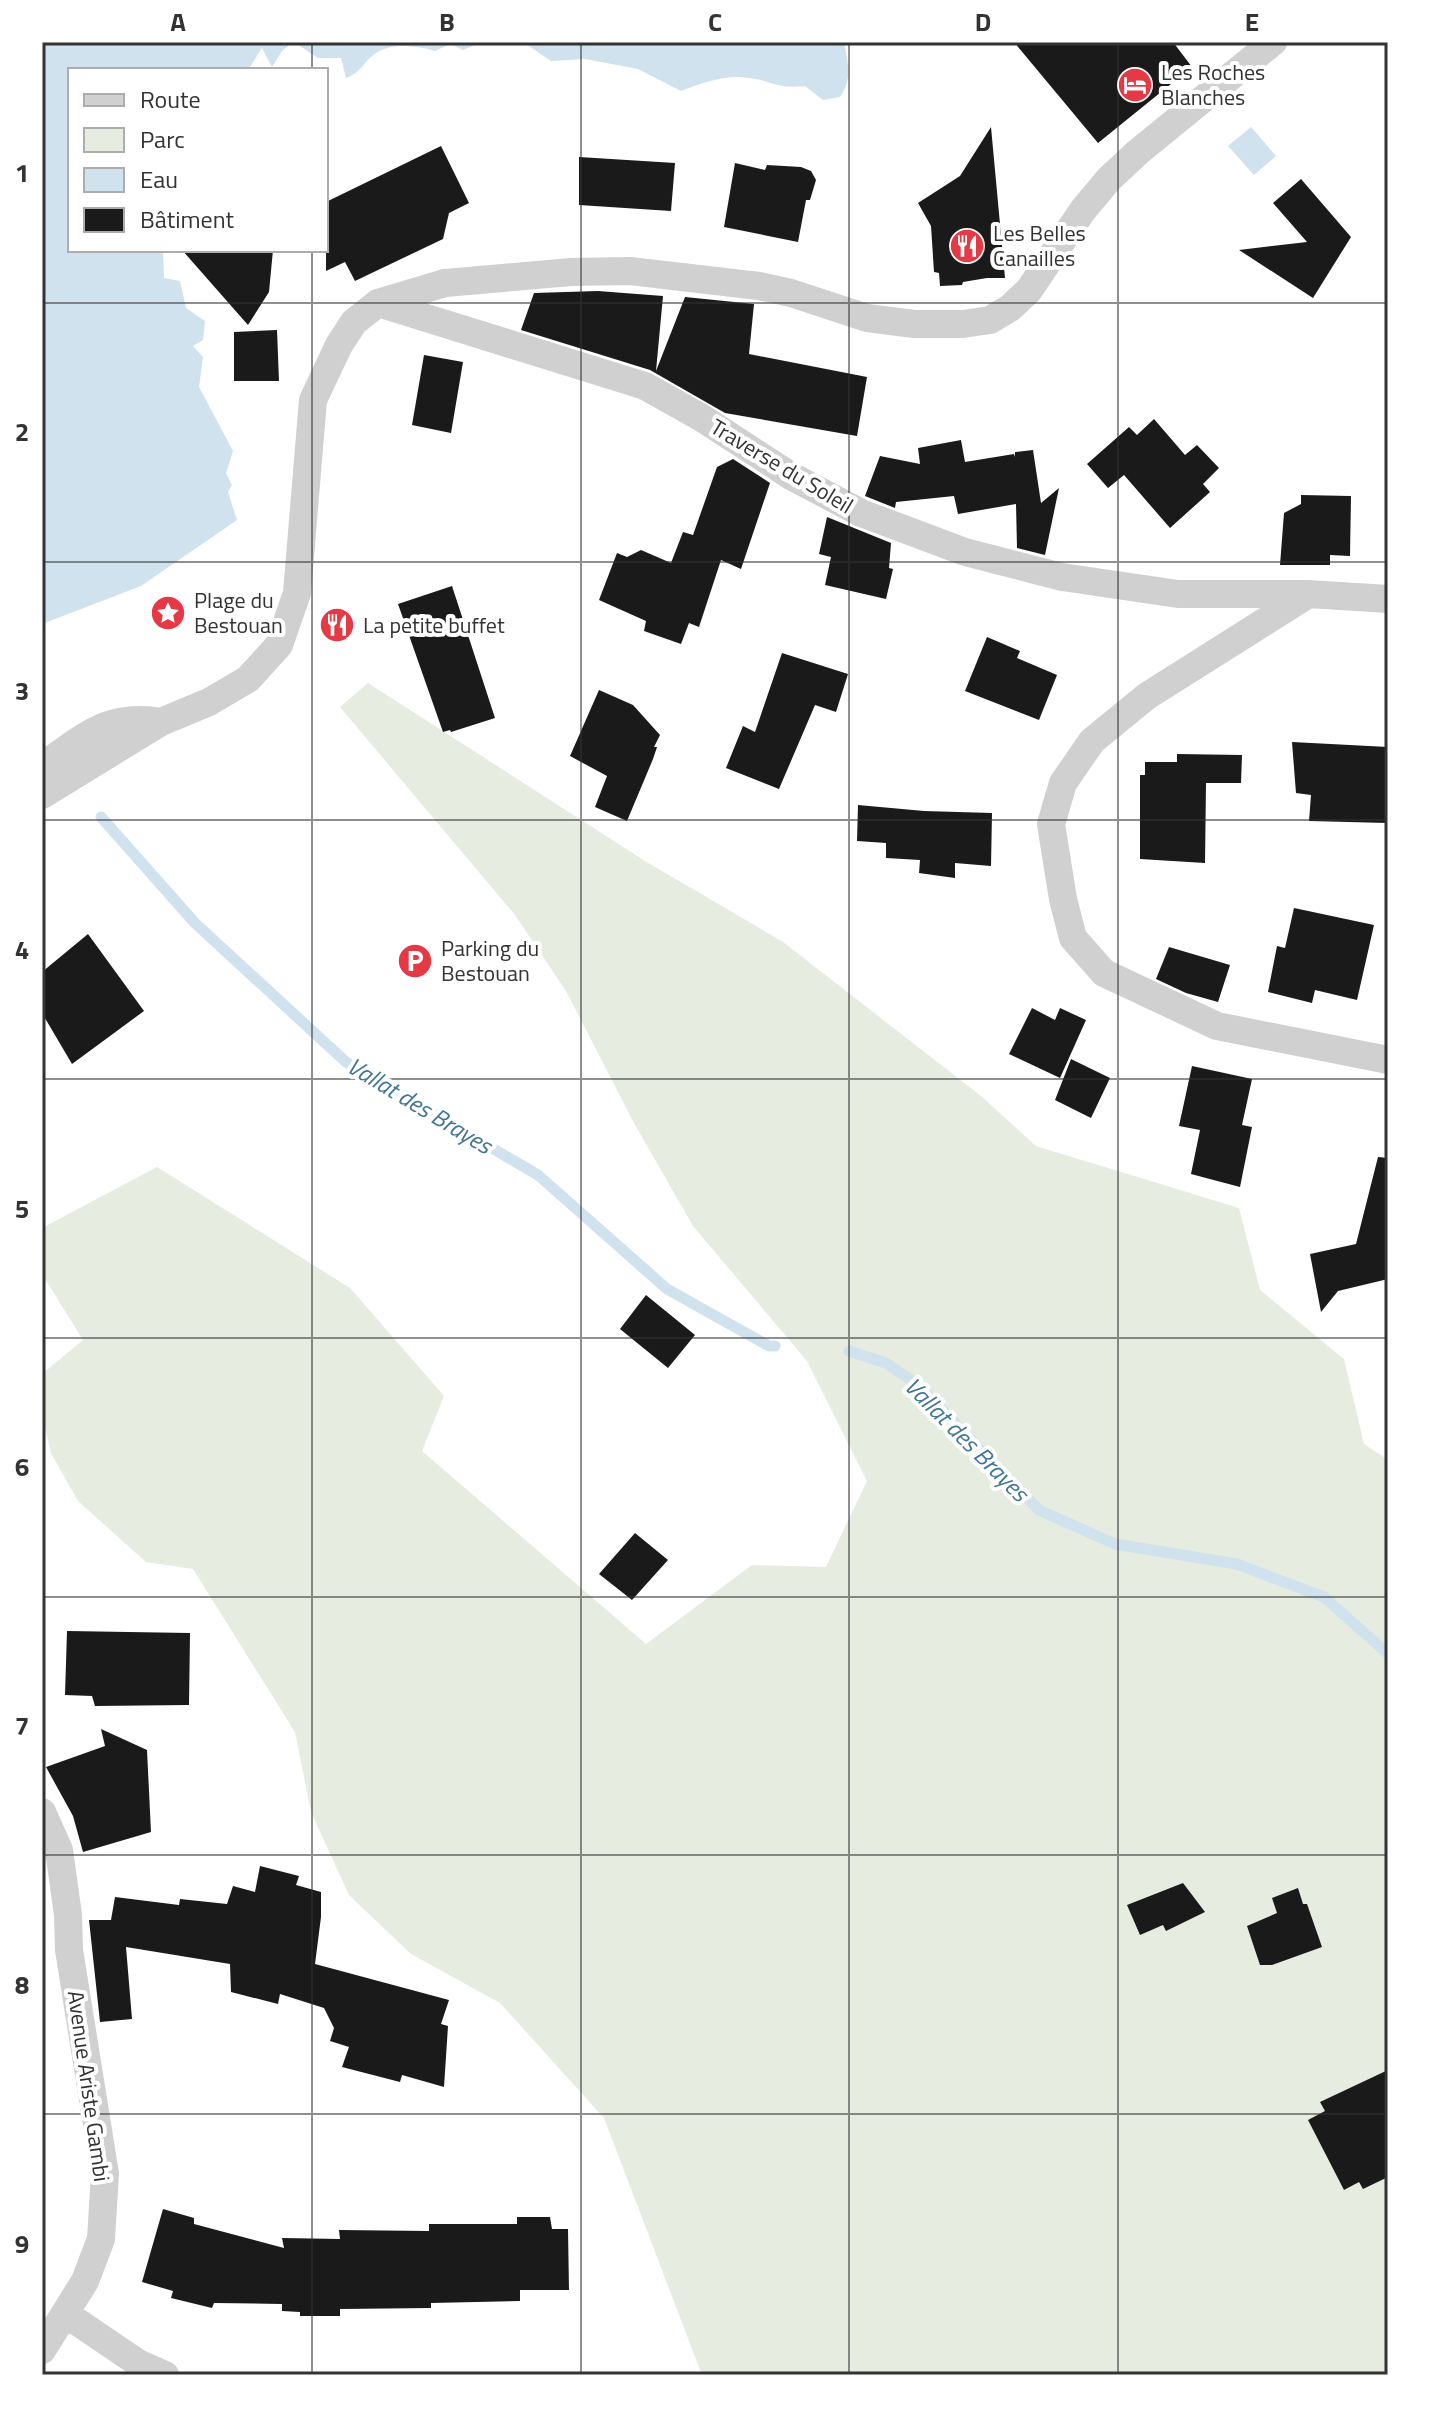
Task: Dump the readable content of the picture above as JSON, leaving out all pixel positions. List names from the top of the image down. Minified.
{"streets":{"street":["Traverse du Soleil","Avenue Ariste Gambi"]},"water":["Vallat des Brayes"],"places":{"hotel":["Les Roches Blanches"],"restaurant":["Les Belles Canailles","La petite buffet"],"place":["Plage du Bestouan"],"parking":["Parking du Bestouan"]},"legend":["Route","Parc","Eau","Bâtiment"],"grid":{"columns":["A","B","C","D","E"],"rows":["1","2","3","4","5","6","7","8","9"]}}
